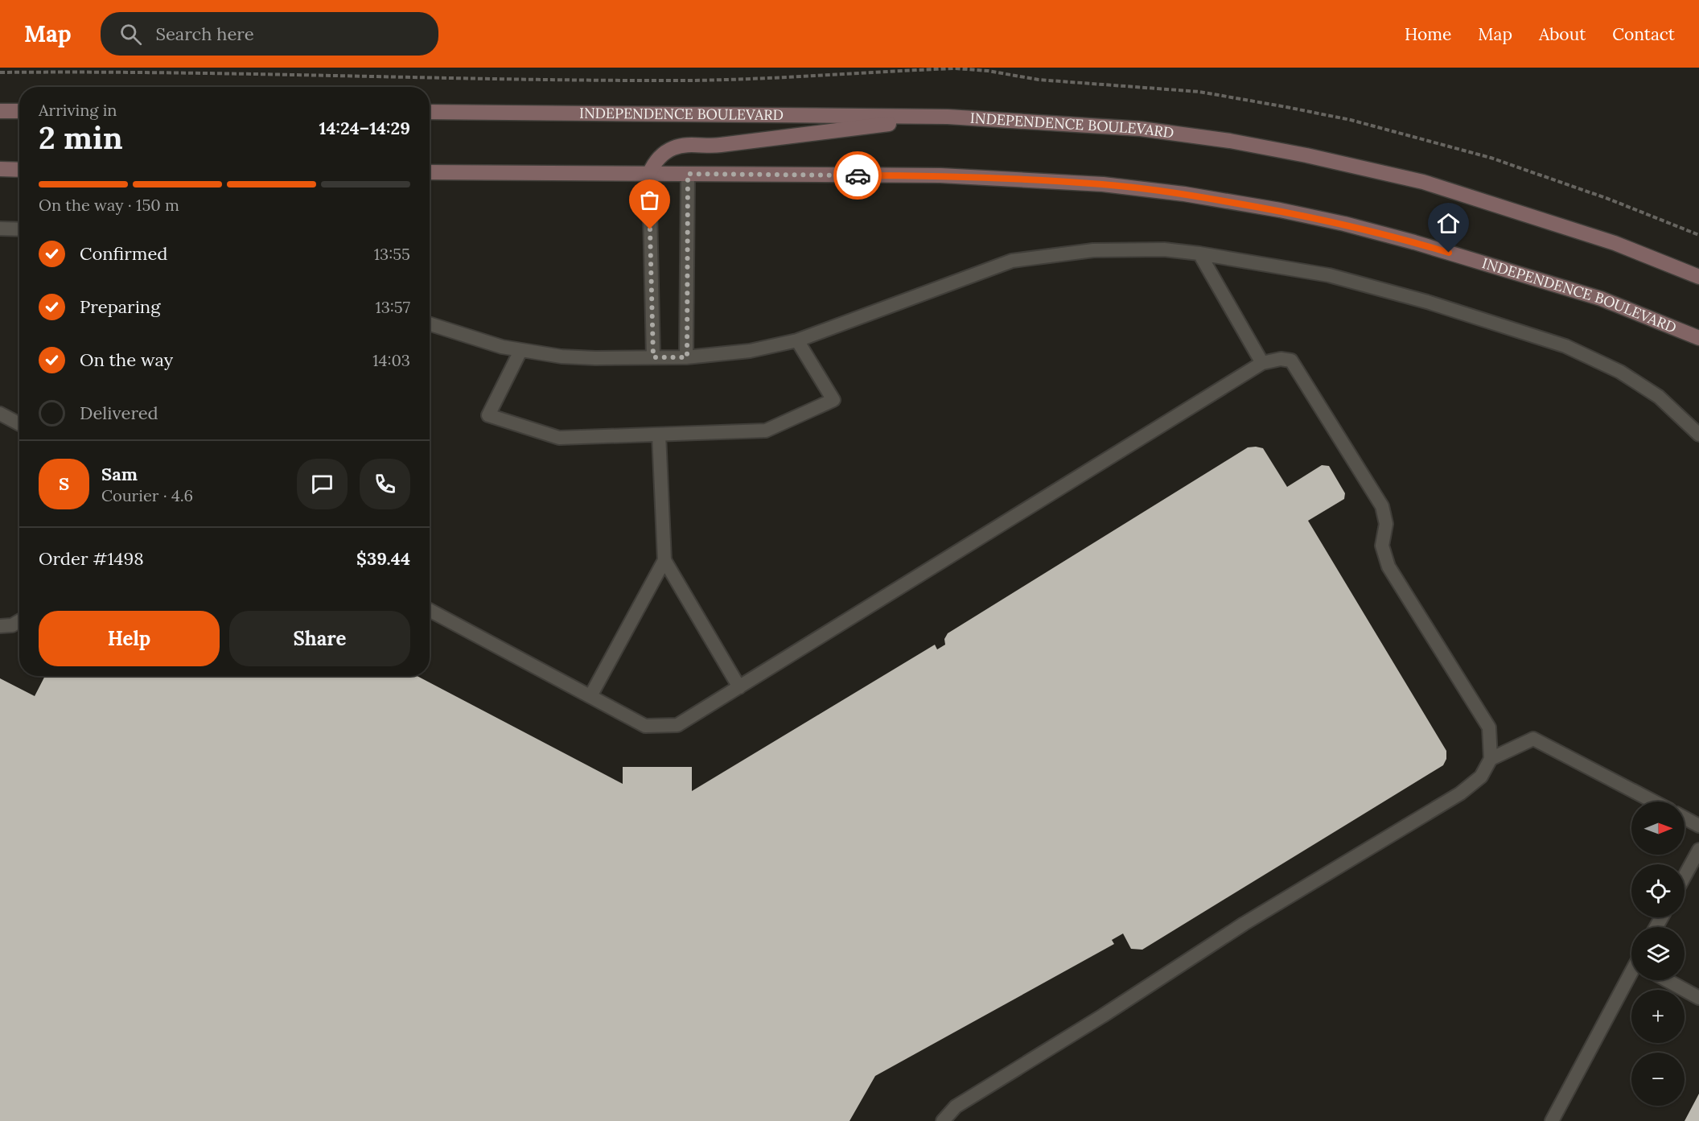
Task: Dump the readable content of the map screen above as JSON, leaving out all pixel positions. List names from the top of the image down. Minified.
{"streets":{"main road":["INDEPENDENCE BOULEVARD"]},"north":"right","page":{"header":"Map","search":"Search here","nav":["Home","Map","About","Contact"],"heading":["2 min","Arriving in","14:24–14:29"],"panel":["Sam","Courier · 4.6","Order #1498","$39.44"],"bar":"On the way · 150 m","list":[["Confirmed","13:55"],["Preparing","13:57"],["On the way","14:03"],"Delivered"],"round":"S","buttons":["Help","Share"],"map_buttons":["+","−"]}}
